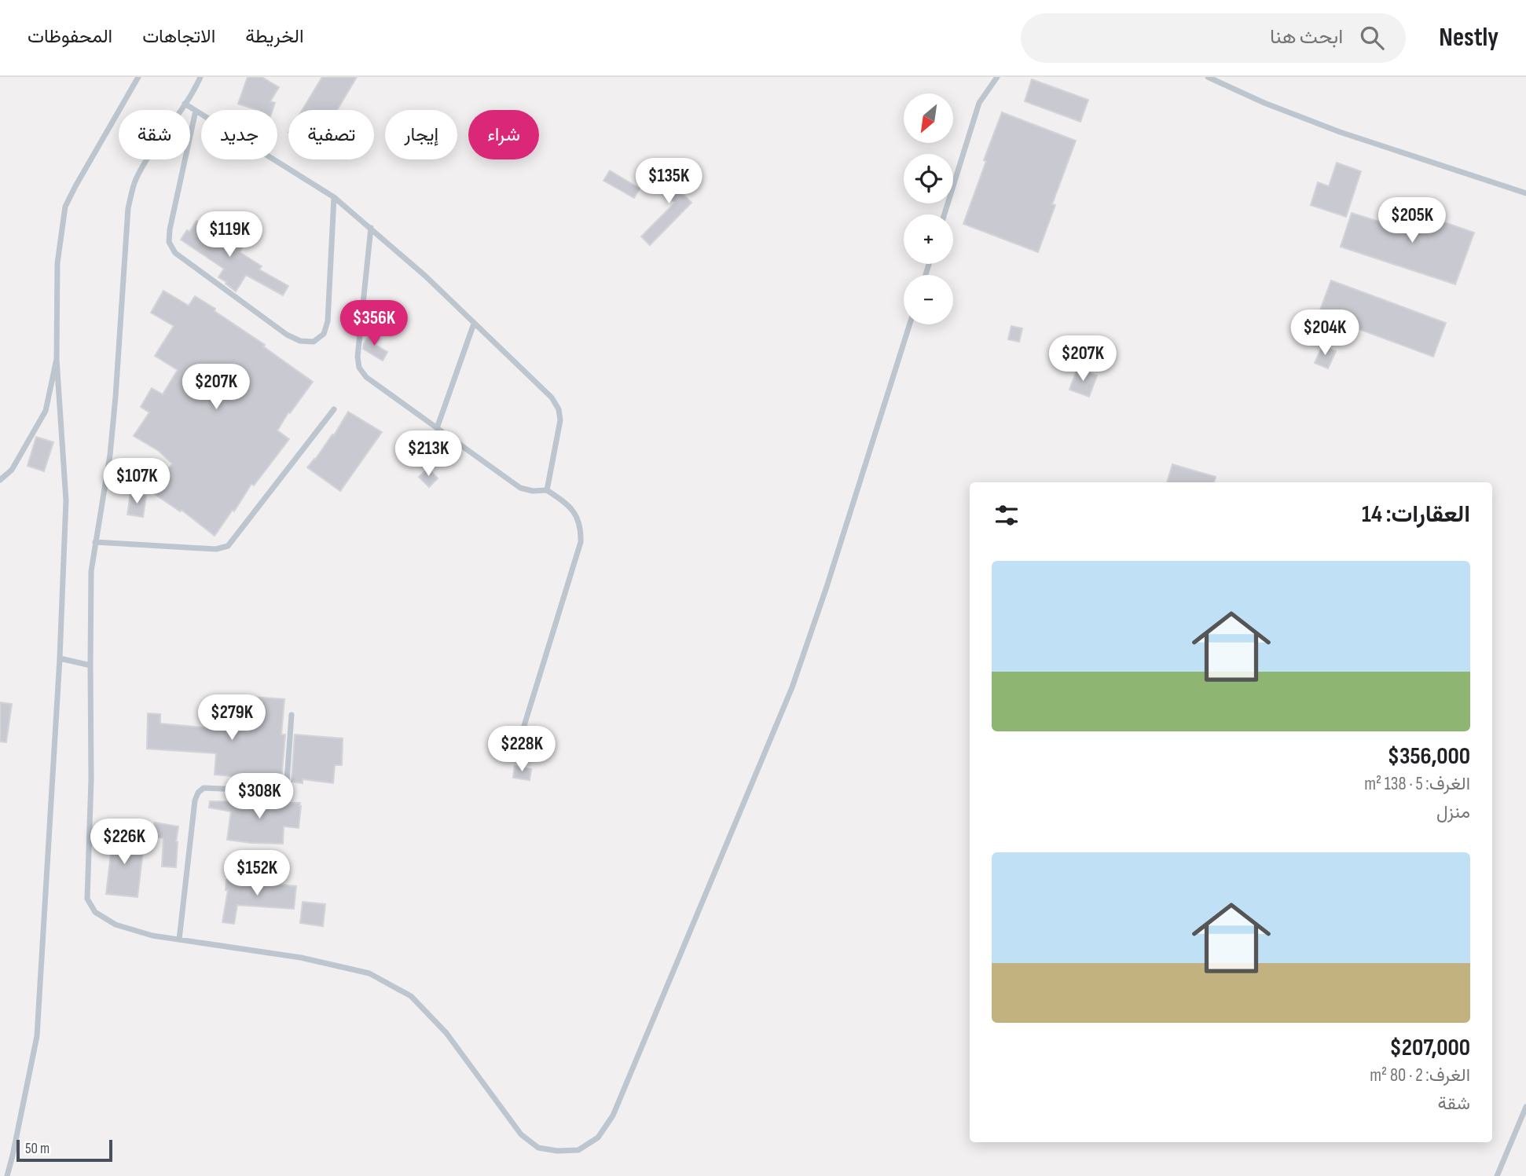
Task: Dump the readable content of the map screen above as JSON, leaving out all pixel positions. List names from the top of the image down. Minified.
{"scale_bar":"50 m","north":"bottom left","page":{"header":"Nestly","search":"ابحث هنا","nav":["الخريطة","الاتجاهات","المحفوظات"],"map_buttons":["+","−"],"chip":["شراء","إيجار","تصفية","جديد","شقة"],"price":["$135K","$205K","$119K","$356K","$204K","$207K","$207K","$213K","$107K","$279K","$228K","$308K","$226K","$152K"],"heading":"العقارات: 14","list":[{"name":"$356,000","note":"الغرف: 5 · 138 m² · منزل"},{"name":"$207,000","note":"الغرف: 2 · 80 m² · شقة"}],"scale":"50 m"}}
